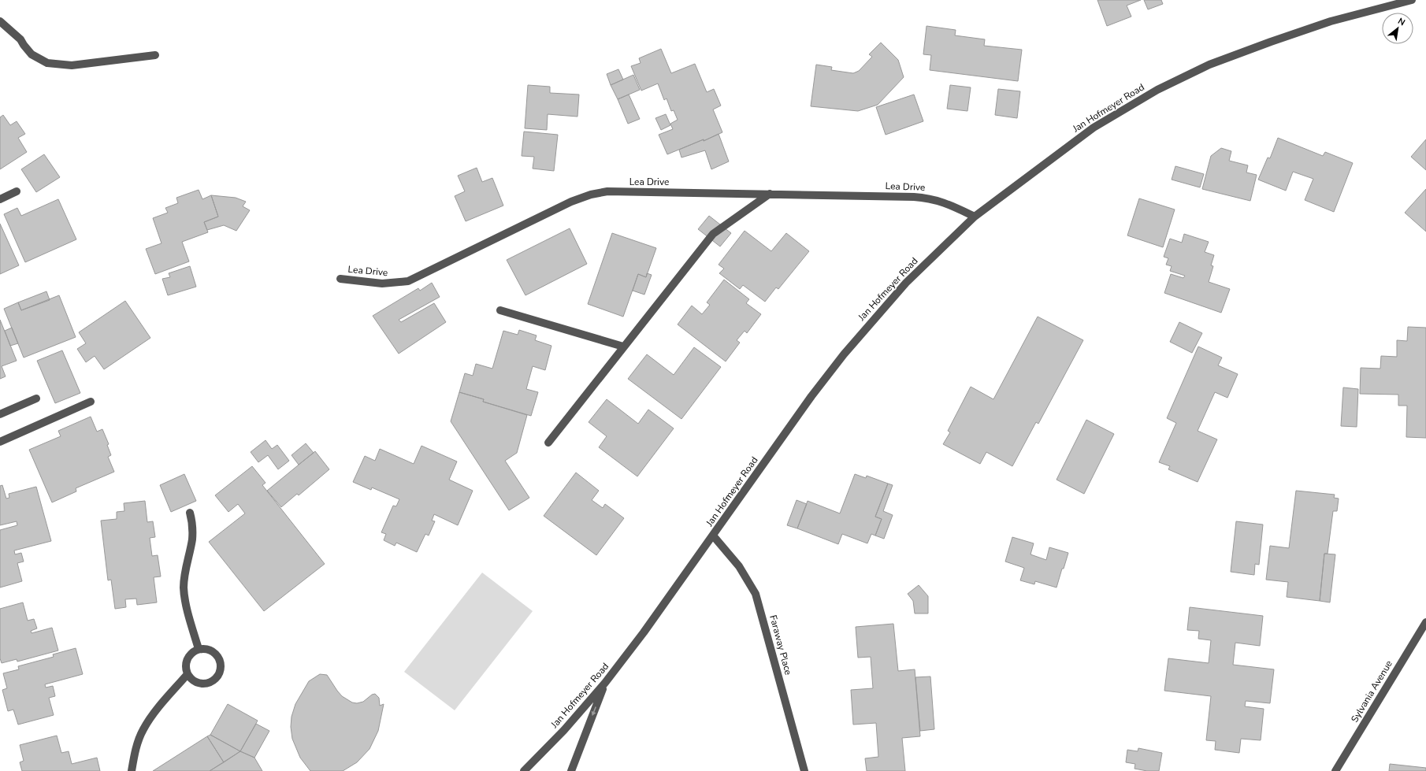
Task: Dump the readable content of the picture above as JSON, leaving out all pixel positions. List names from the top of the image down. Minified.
{"streets":{"street":["Jan Hofmeyer Road","Lea Drive","Faraway Place","Sylvania Avenue"]},"crossings":[["Jan Hofmeyer Road","Lea Drive"],["Jan Hofmeyer Road","Faraway Place"]],"north":"top right"}
